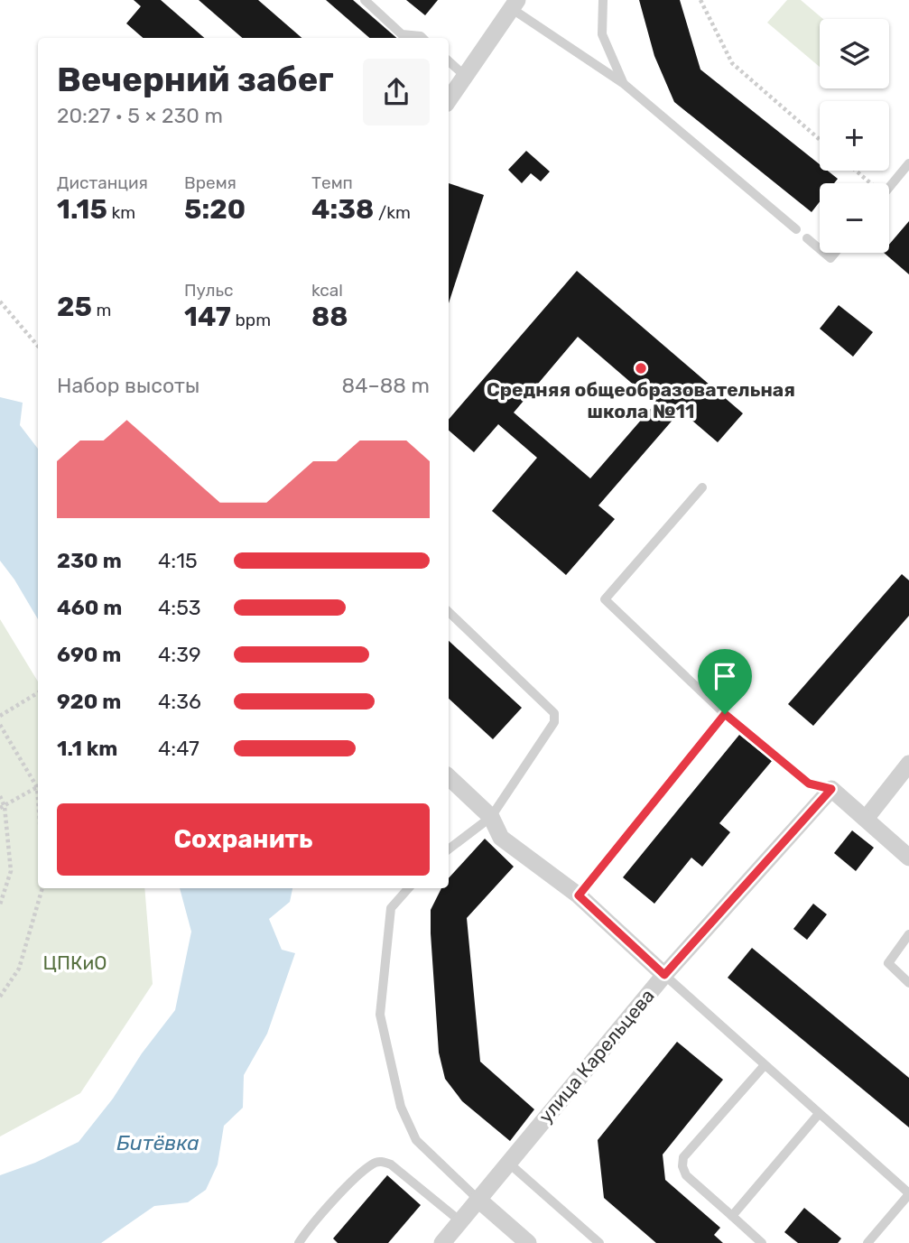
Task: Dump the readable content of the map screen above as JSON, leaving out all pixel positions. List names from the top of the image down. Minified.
{"streets":{"street":["улица Карельцева"]},"water":["Битёвка"],"parks":["ЦПКиО"],"places":["Средняя общеобразовательная школа №11"],"page":{"map_buttons":["+","−"],"heading":["Вечерний забег","20:27 · 5 × 230 m"],"stats":[["Дистанция","1.15 km"],["Время","5:20"],["Темп","4:38 /km"],["25 m"],["Пульс","147 bpm"],["kcal","88"]],"chart":["Набор высоты","84–88 m"],"list":[{"name":"230 m","note":"4:15"},{"name":"460 m","note":"4:53"},{"name":"690 m","note":"4:39"},{"name":"920 m","note":"4:36"},{"name":"1.1 km","note":"4:47"}],"buttons":"Сохранить"}}
